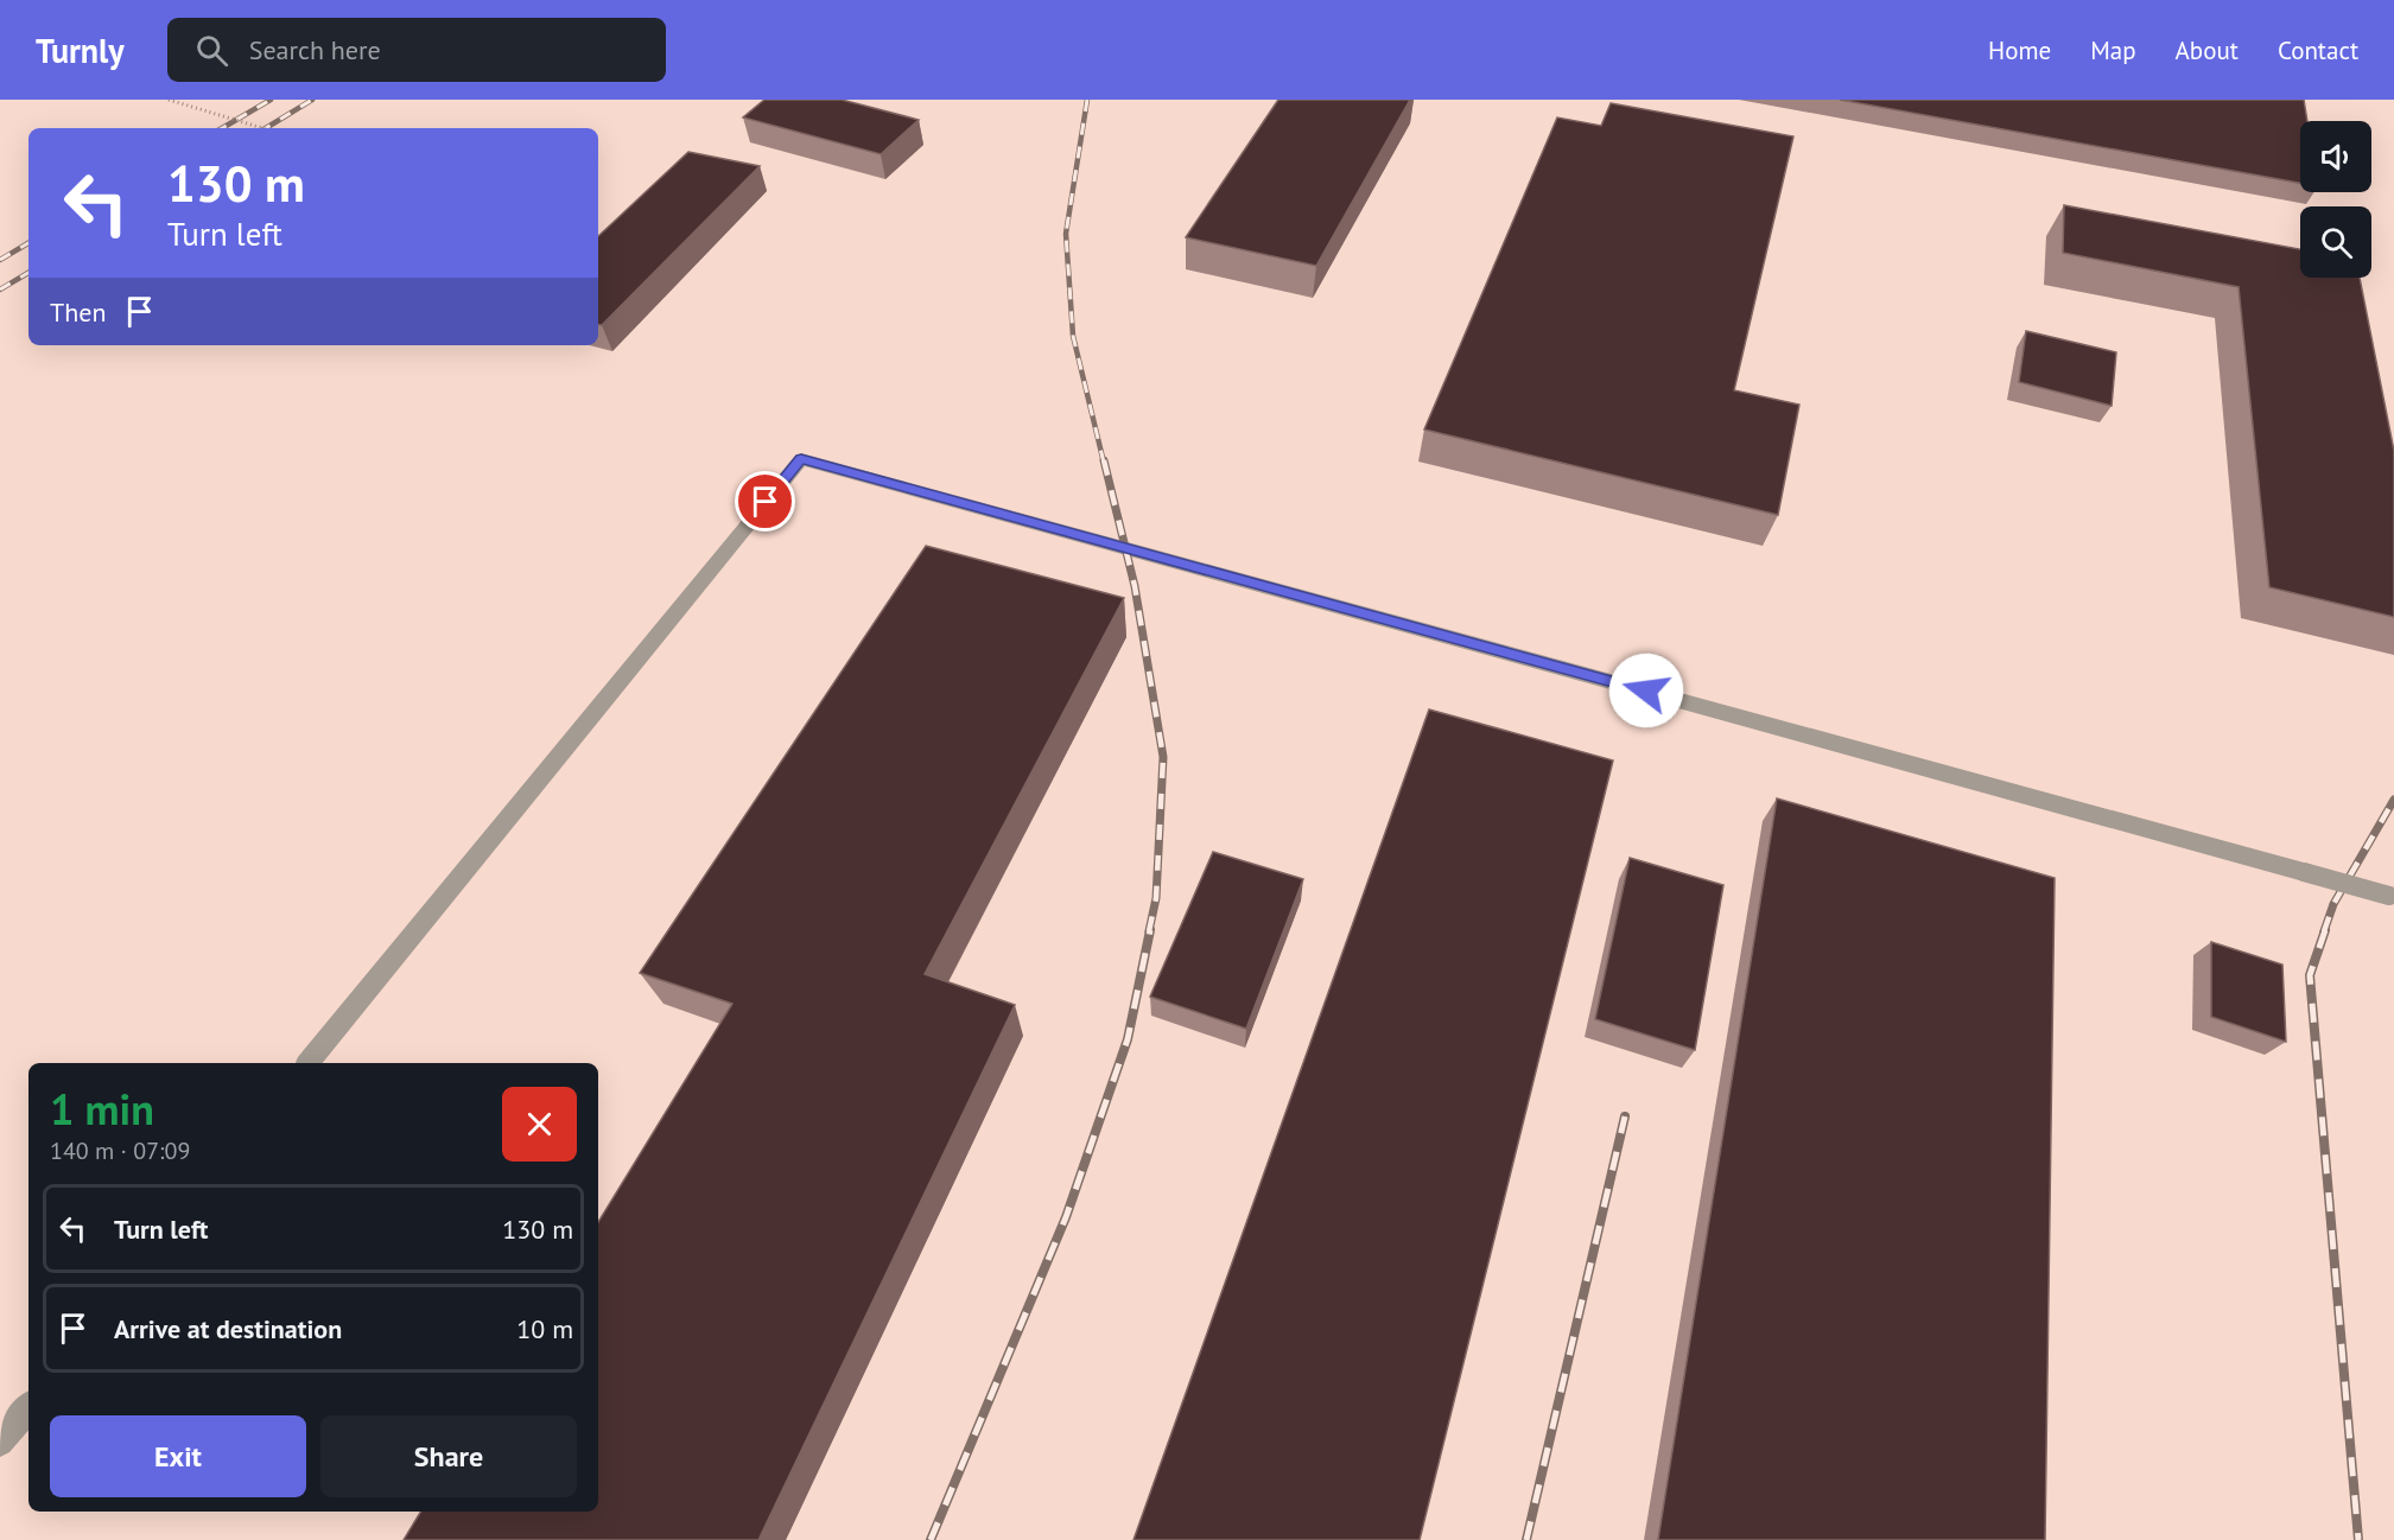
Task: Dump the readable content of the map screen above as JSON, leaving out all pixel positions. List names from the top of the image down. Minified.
{"page":{"header":"Turnly","search":"Search here","nav":["Home","Map","About","Contact"],"turn":["130 m","Turn left"],"then":"Then","heading":["1 min","140 m · 07:09"],"list":[{"name":"Turn left","value":"130 m"},{"name":"Arrive at destination","value":"10 m"}],"buttons":["Exit","Share"]}}
